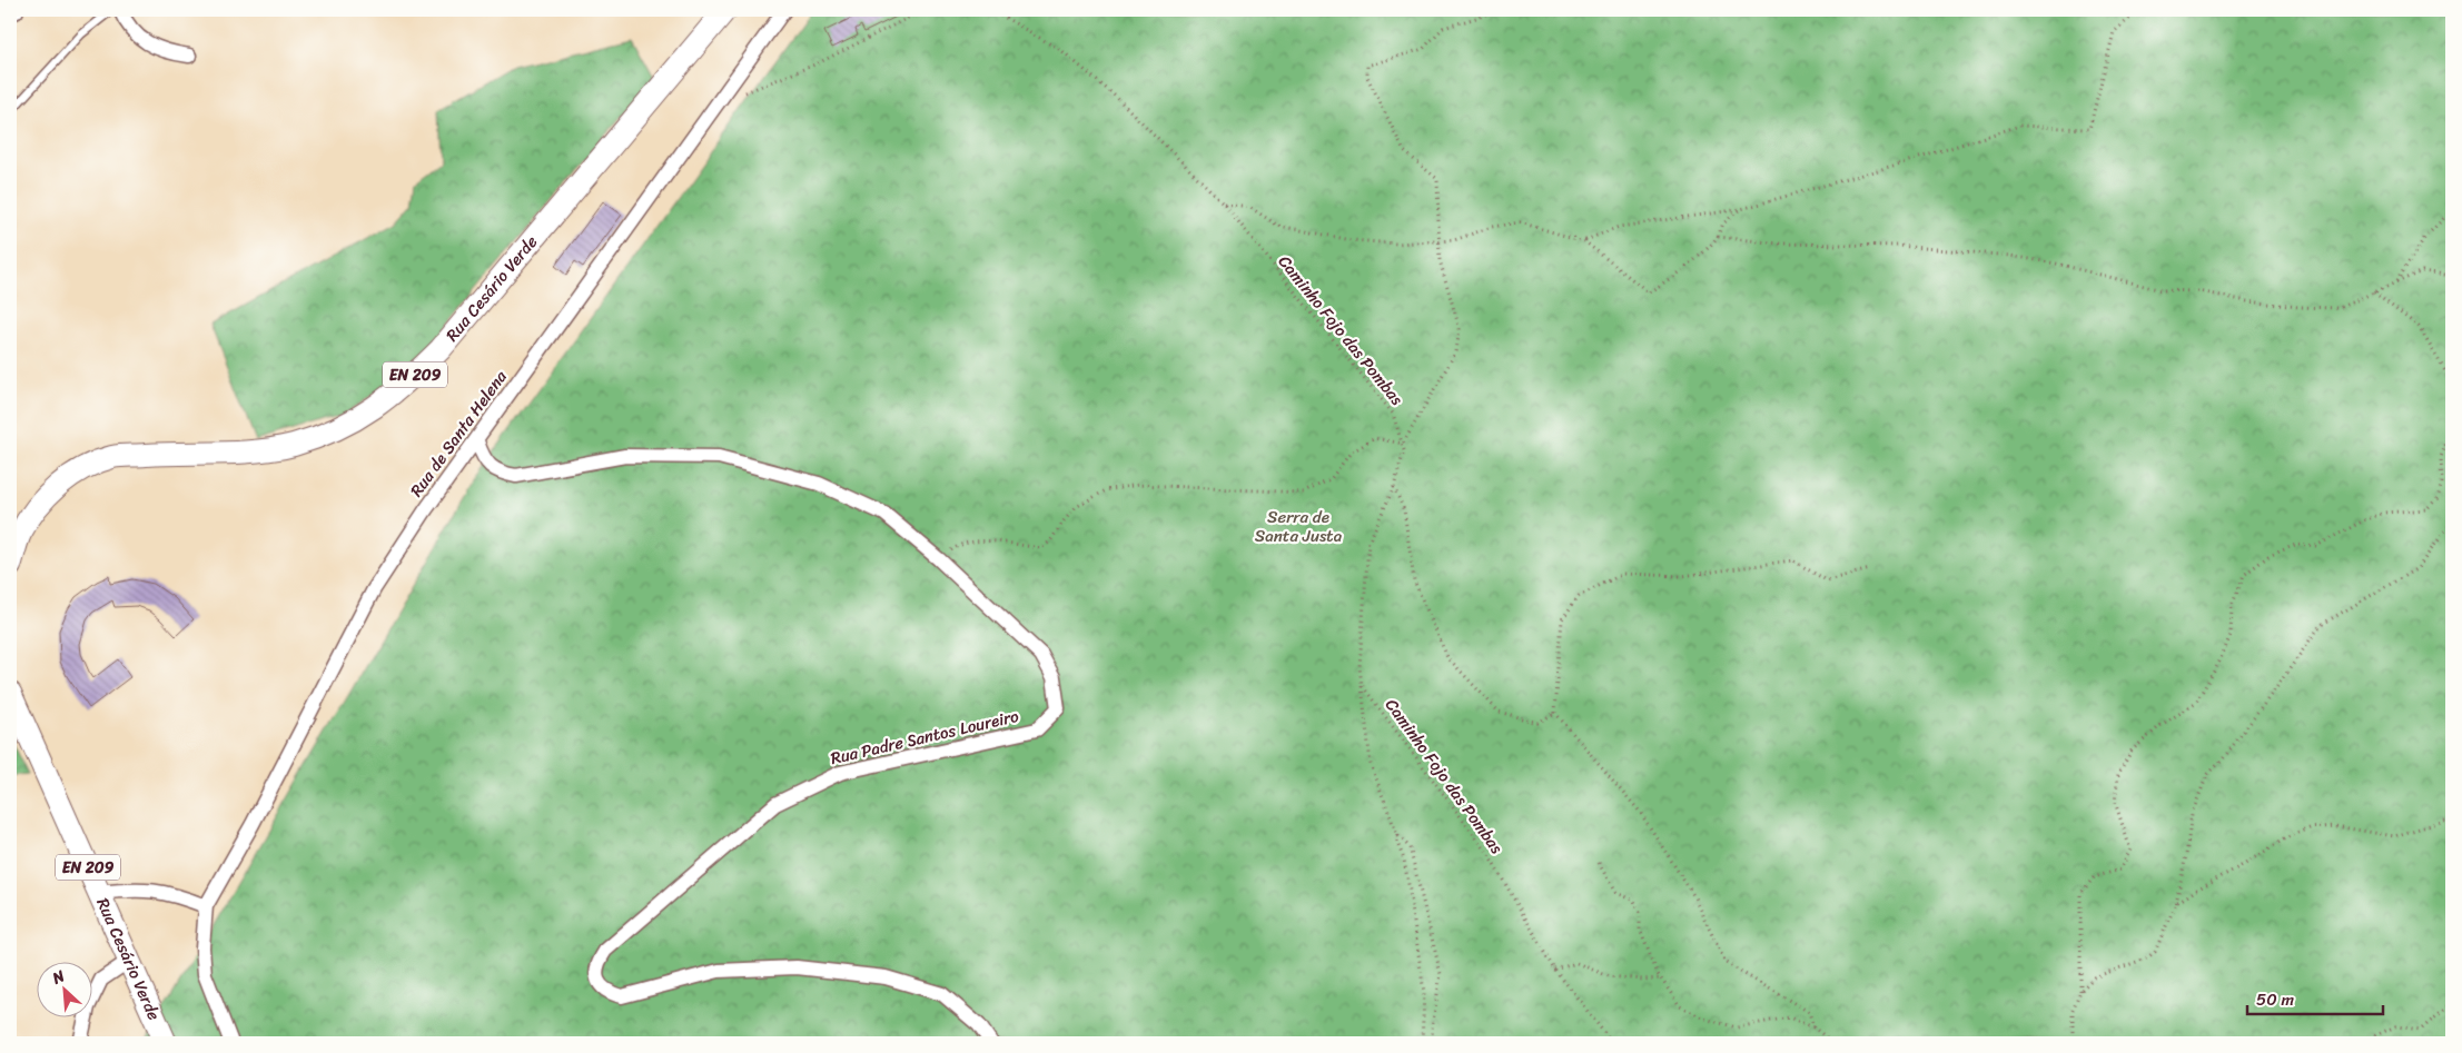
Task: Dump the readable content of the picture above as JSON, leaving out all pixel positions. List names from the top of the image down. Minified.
{"streets":{"main road":["Rua Cesário Verde","EN 209"],"street":["Rua de Santa Helena","Rua Padre Santos Loureiro"],"path":["Caminho Fojo das Pombas"]},"crossings":[["Rua de Santa Helena","Rua Padre Santos Loureiro"]],"parks":["Serra de Santa Justa"],"scale_bar":"50 m","north":"top left"}
